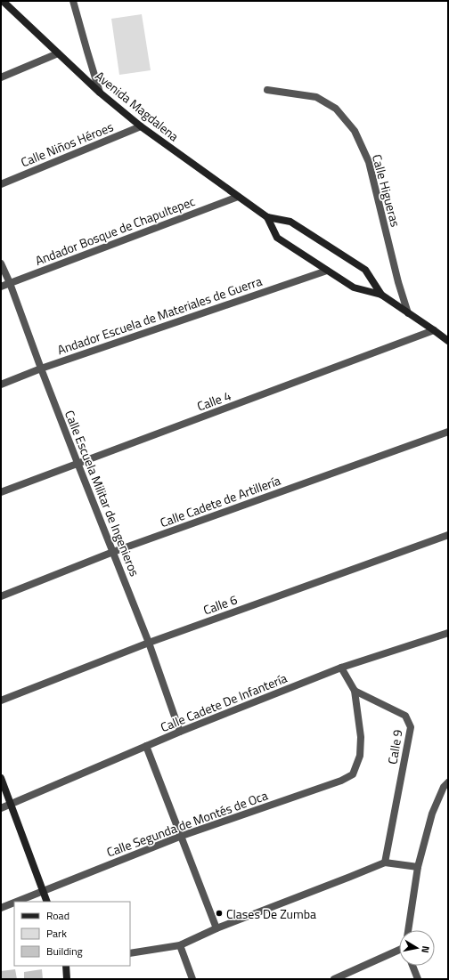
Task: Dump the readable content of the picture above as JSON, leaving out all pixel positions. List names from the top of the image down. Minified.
{"streets":{"main road":["Avenida Magdalena"],"street":["Calle Niños Héroes","Calle Higueras","Andador Bosque de Chapultepec","Andador Escuela de Materiales de Guerra","Calle 4","Calle Escuela Militar de Ingenieros","Calle Cadete de Artillería","Calle 6","Calle Cadete De Infantería","Calle 9","Calle Segunda de Montés de Oca"]},"crossings":[["Avenida Magdalena","Calle Niños Héroes"],["Avenida Magdalena","Calle Higueras"],["Avenida Magdalena","Andador Bosque de Chapultepec"],["Avenida Magdalena","Andador Escuela de Materiales de Guerra"],["Avenida Magdalena","Calle 4"],["Andador Bosque de Chapultepec","Calle Escuela Militar de Ingenieros"],["Andador Escuela de Materiales de Guerra","Calle Escuela Militar de Ingenieros"],["Calle 4","Calle Escuela Militar de Ingenieros"],["Calle Escuela Militar de Ingenieros","Calle Cadete de Artillería"],["Calle Escuela Militar de Ingenieros","Calle 6"],["Calle Escuela Militar de Ingenieros","Calle Cadete De Infantería"],["Calle 9","Calle Segunda de Montés de Oca"]],"places":["Clases De Zumba"],"legend":["Road","Park","Building"],"north":"right"}
